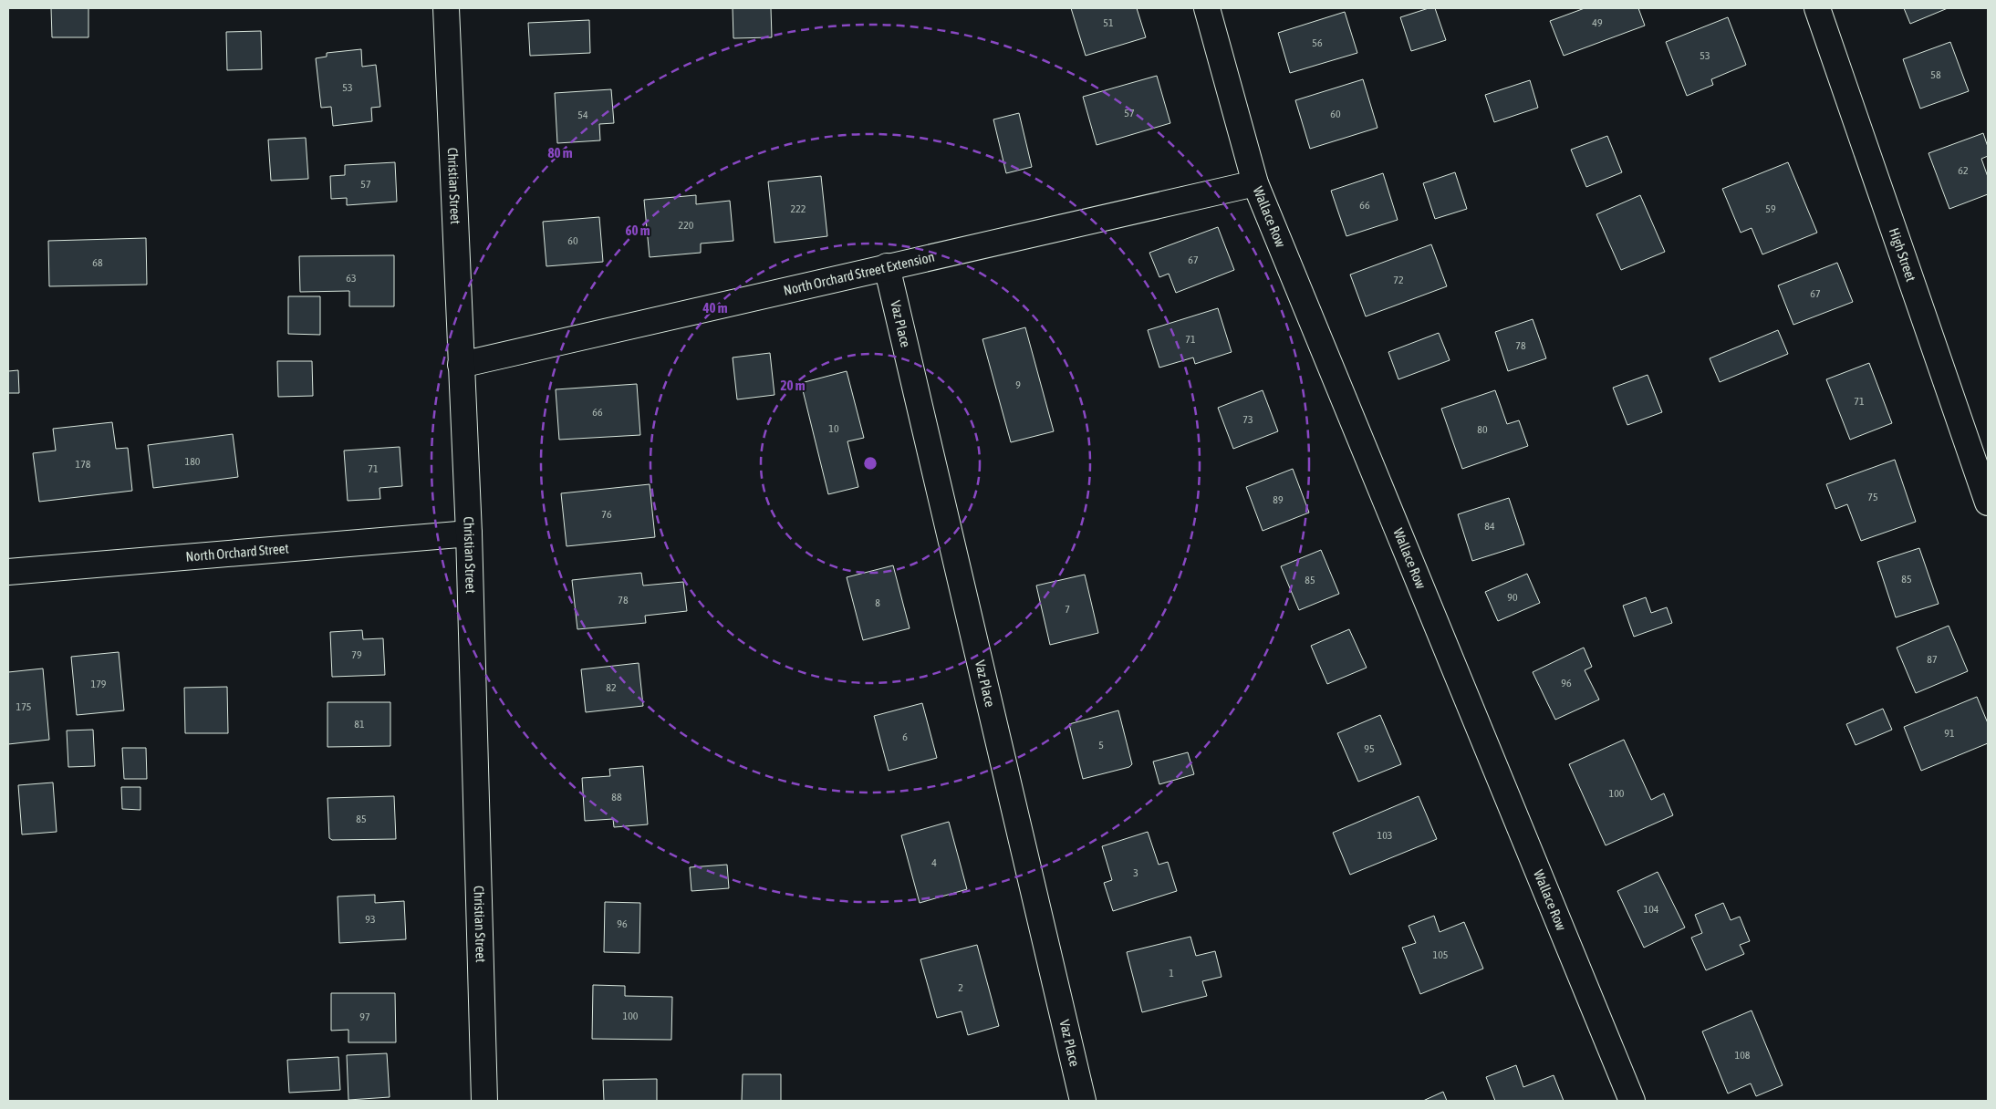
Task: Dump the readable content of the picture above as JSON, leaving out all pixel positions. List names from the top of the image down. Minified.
{"streets":{"street":["Christian Street","Wallace Row","High Street","North Orchard Street Extension","Vaz Place","North Orchard Street"]},"crossings":[["Christian Street","North Orchard Street Extension"],["Christian Street","North Orchard Street"],["Wallace Row","North Orchard Street Extension"],["North Orchard Street Extension","Vaz Place"]],"house_numbers":["51","49","56","53","58","53","57","60","54","62","57","66","222","59","220","60","67","68","63","72","67","71","78","9","71","66","73","10","80","180","178","71","75","89","76","84","85","85","90","78","8","7","79","87","96","179","82","175","81","91","6","5","95","100","88","85","103","4","3","104","93","96","105","1","2","100","97","108"],"rings":["80 m","60 m","40 m","20 m"]}
